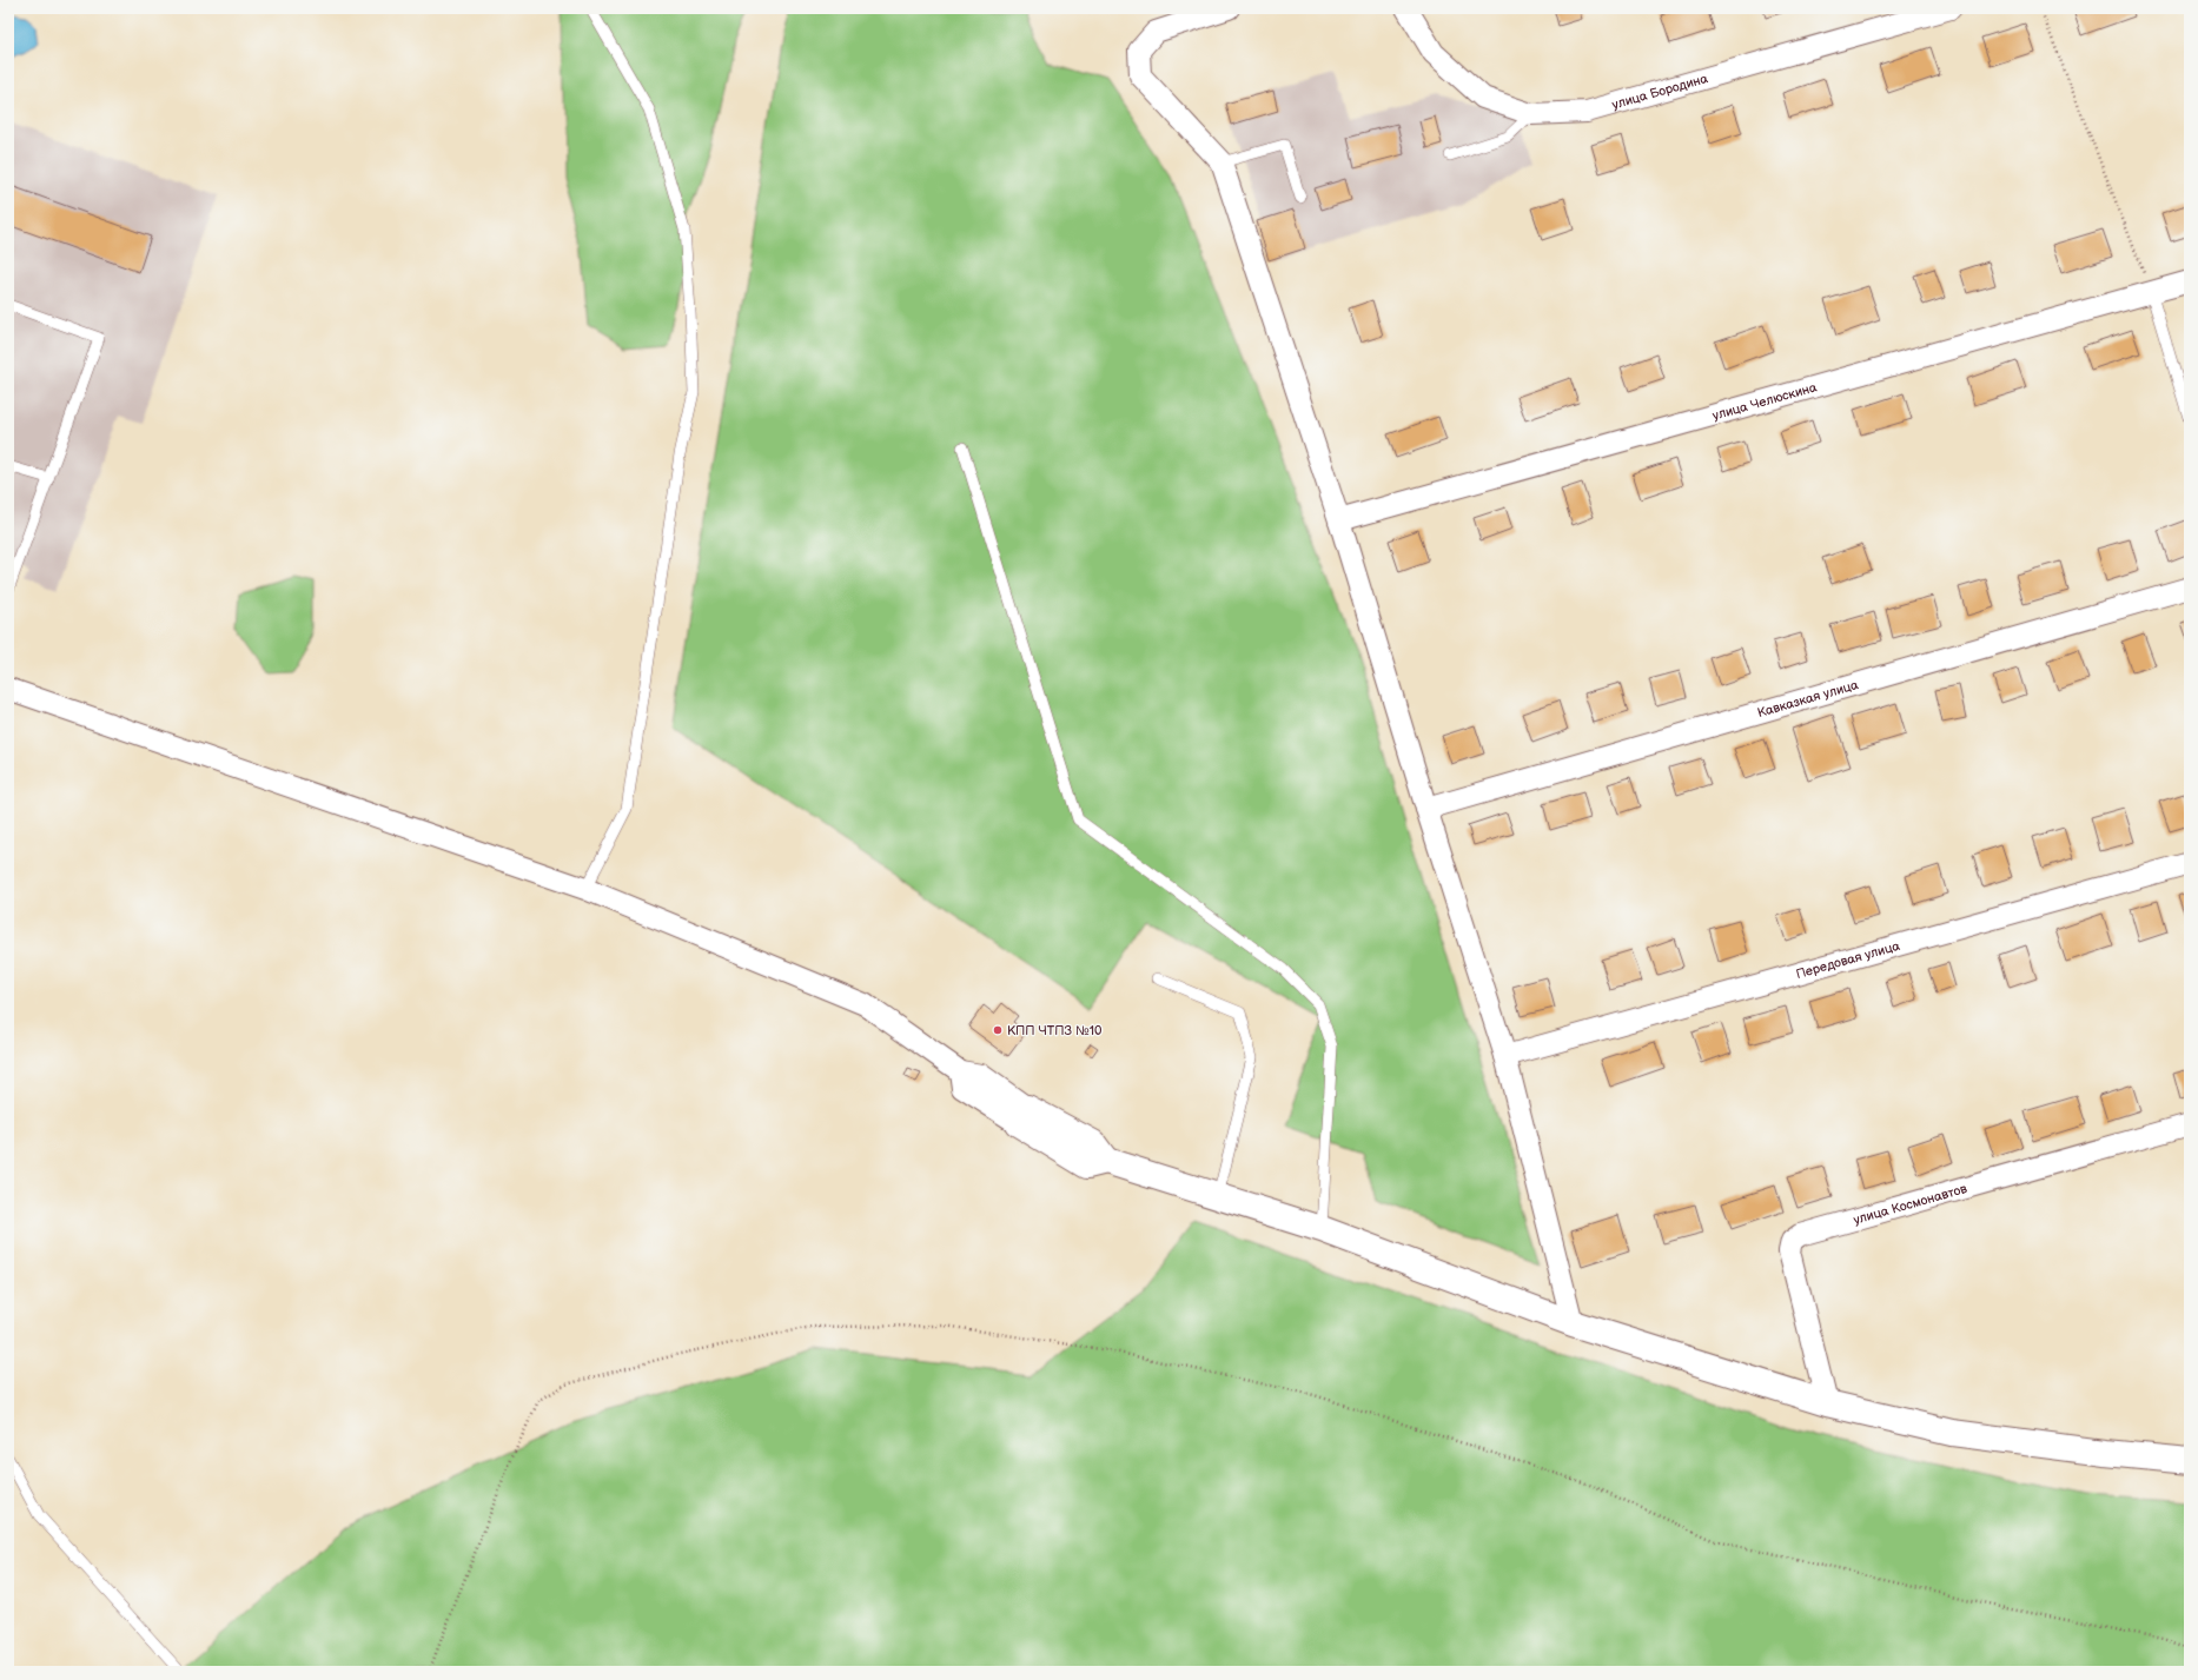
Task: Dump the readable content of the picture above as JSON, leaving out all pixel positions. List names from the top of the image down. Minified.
{"streets":{"street":["улица Бородина","улица Челюскина","Кавказкая улица","Передовая улица","улица Космонавтов"]},"places":["КПП ЧТПЗ №10"]}
